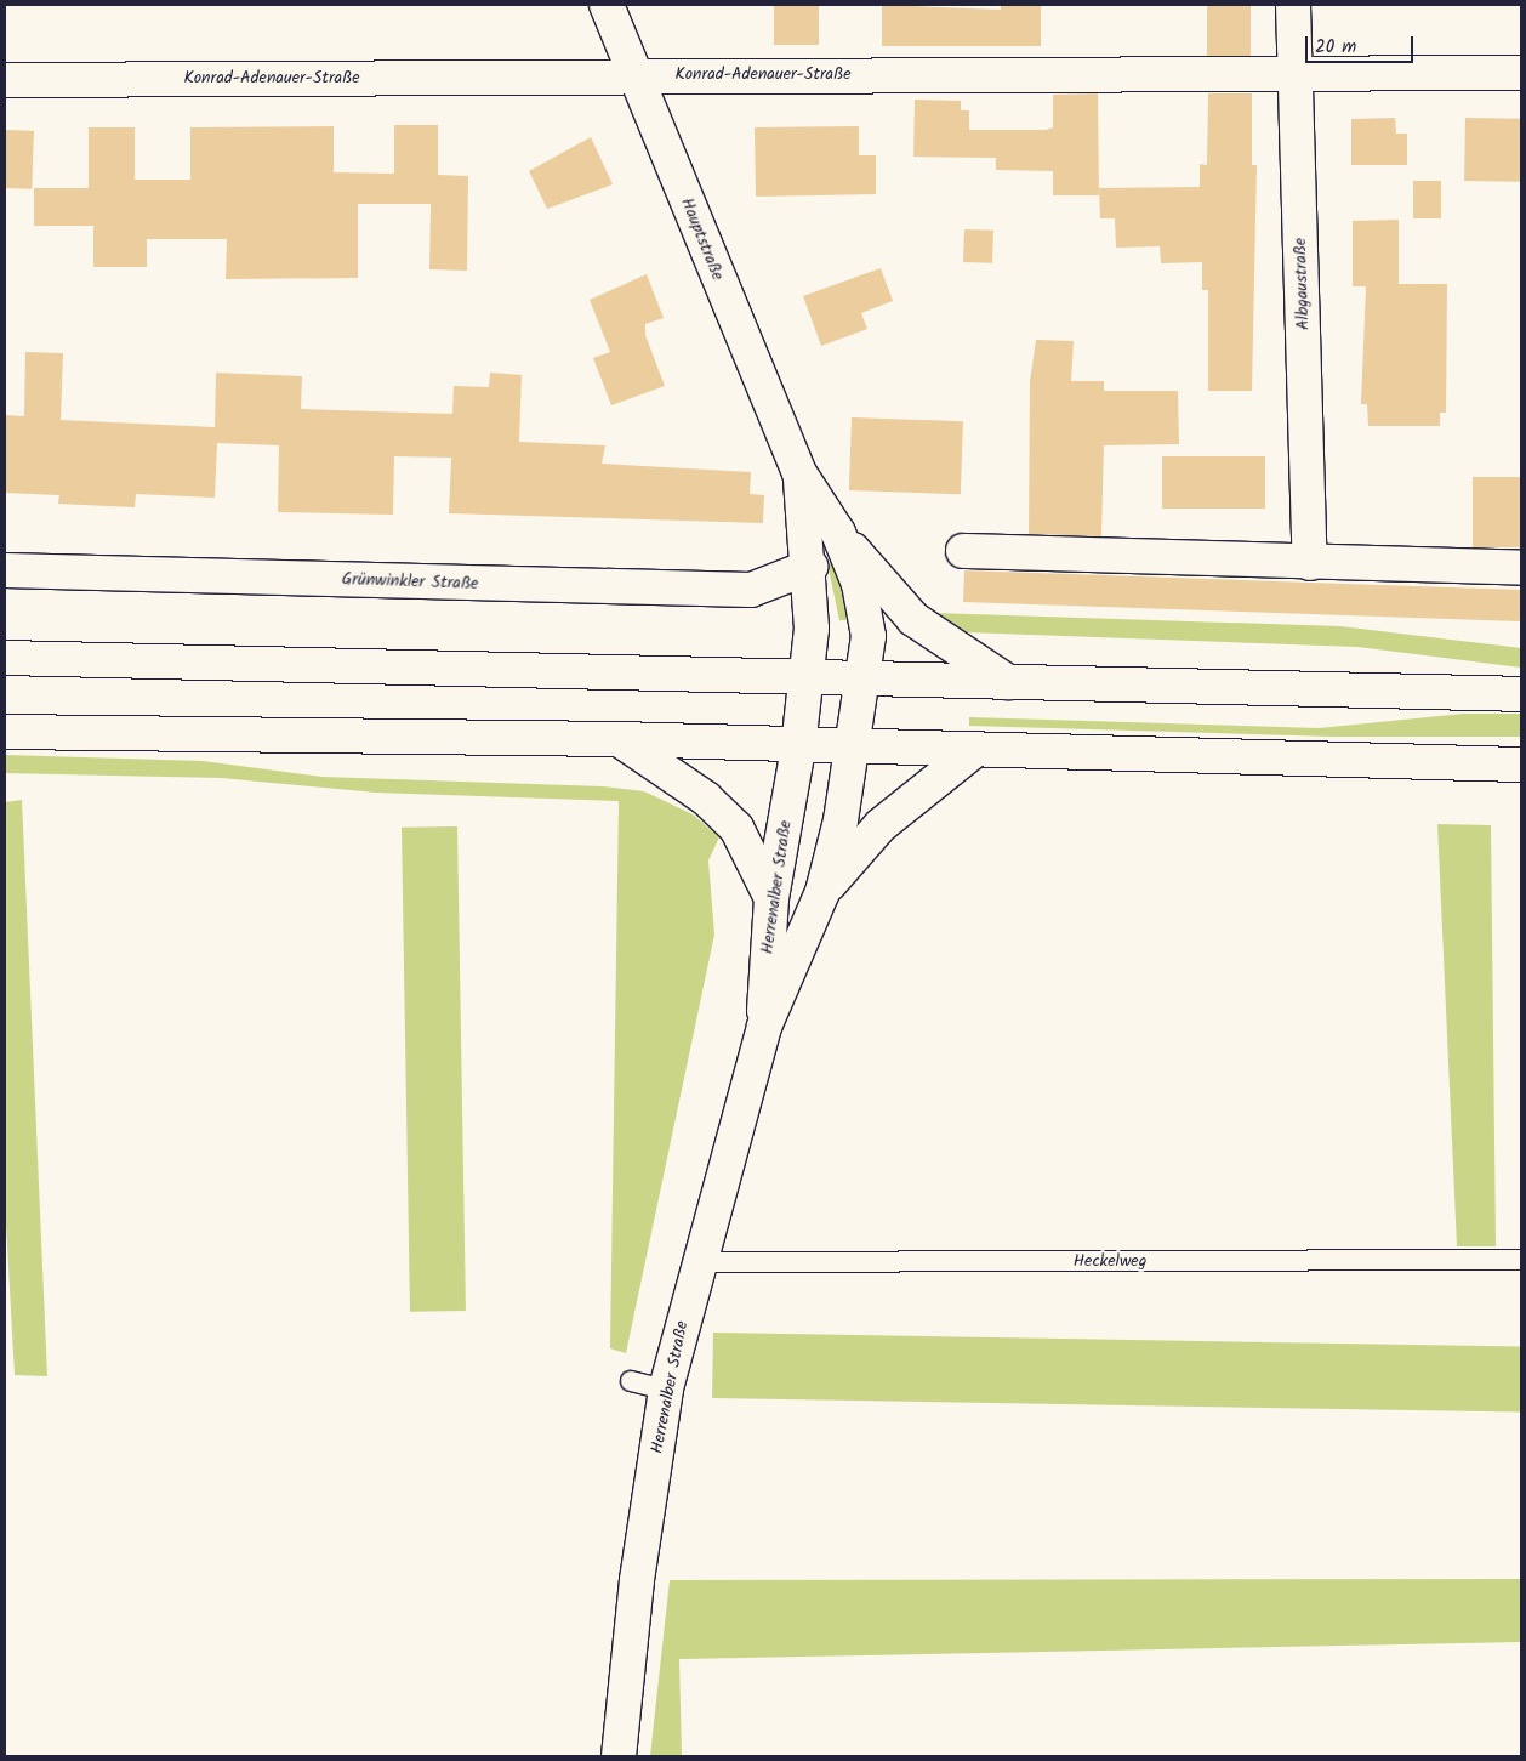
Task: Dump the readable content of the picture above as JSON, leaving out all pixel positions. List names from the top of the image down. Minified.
{"streets":{"street":["Konrad-Adenauer-Straße","Hauptstraße","Albgaustraße","Grünwinkler Straße","Herrenalber Straße"],"lane":["Heckelweg"]},"crossings":[["Konrad-Adenauer-Straße","Hauptstraße"],["Konrad-Adenauer-Straße","Albgaustraße"],["Hauptstraße","Grünwinkler Straße"],["Hauptstraße","Herrenalber Straße"],["Herrenalber Straße","Heckelweg"]],"scale_bar":"20 m"}
